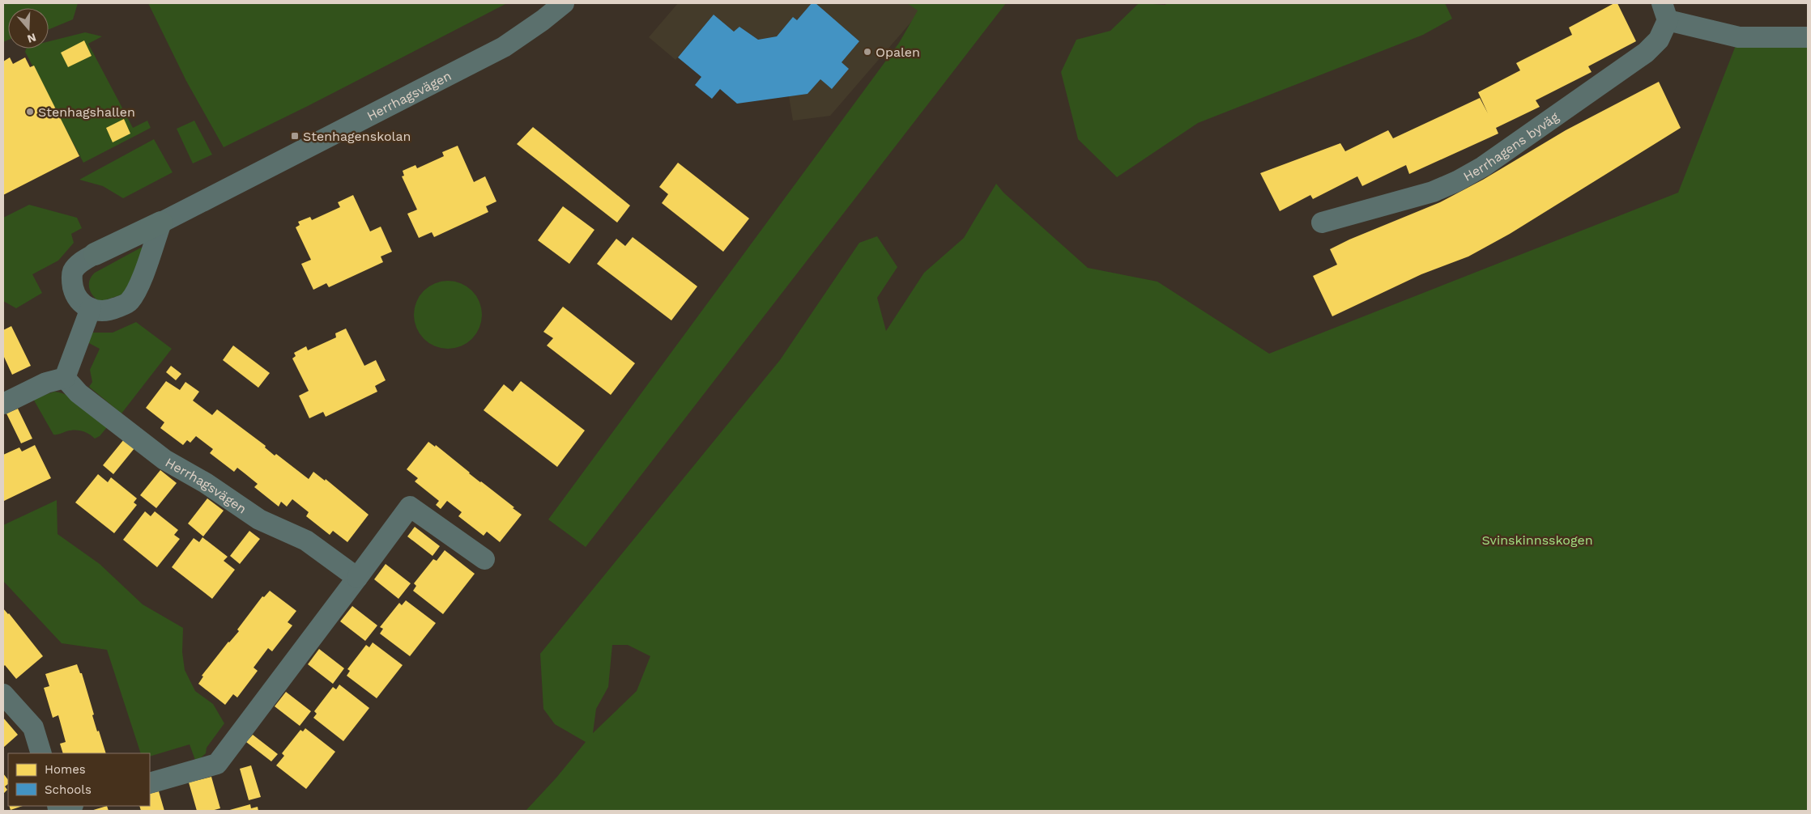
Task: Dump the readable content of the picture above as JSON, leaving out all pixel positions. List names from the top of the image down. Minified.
{"streets":{"street":["Herrhagsvägen","Herrhagens byväg"]},"parks":["Svinskinnsskogen"],"places":{"other":["Opalen","Stenhagshallen"],"transit":["Stenhagenskolan"]},"legend":["Homes","Schools"],"north":"bottom"}
